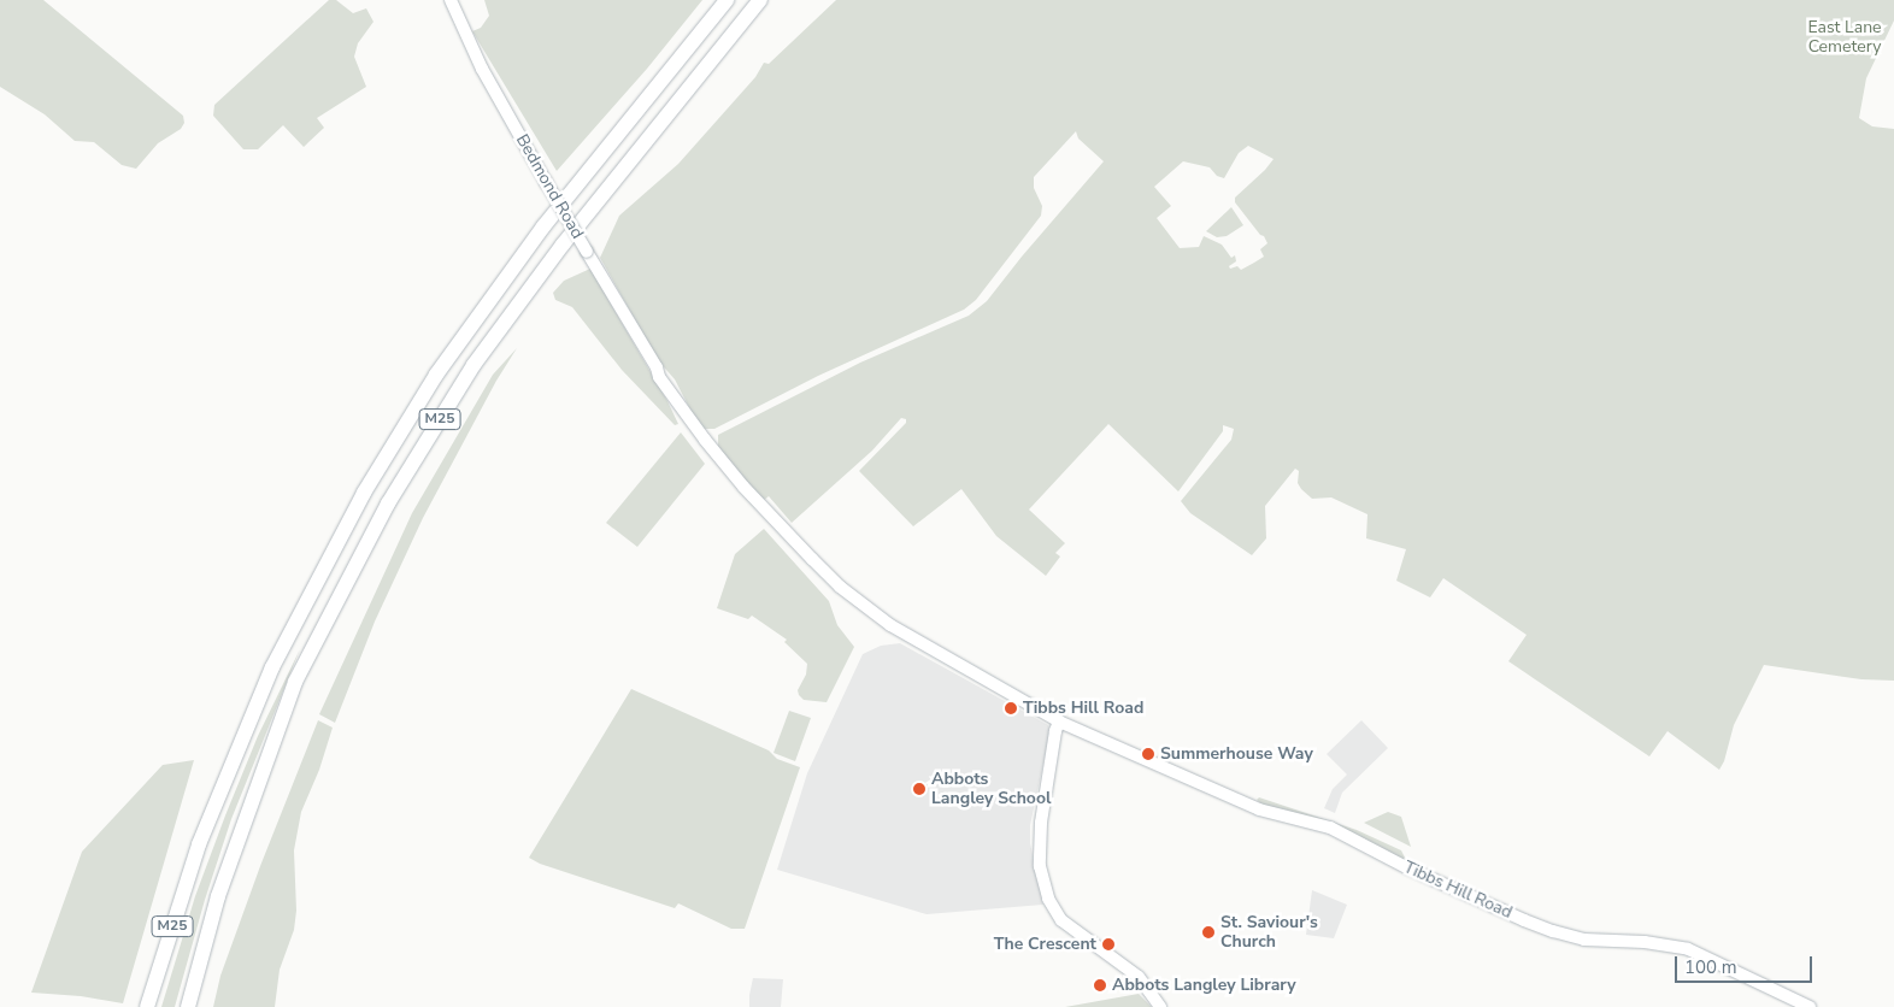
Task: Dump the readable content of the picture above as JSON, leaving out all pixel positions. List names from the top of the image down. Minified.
{"streets":{"highway":["M25"],"street":["Bedmond Road","Tibbs Hill Road"]},"crossings":[["Bedmond Road","Tibbs Hill Road"]],"parks":["East Lane Cemetery"],"places":["Tibbs Hill Road","Summerhouse Way","Abbots Langley School","St. Saviour's Church","The Crescent","Abbots Langley Library"],"scale_bar":"100 m"}
